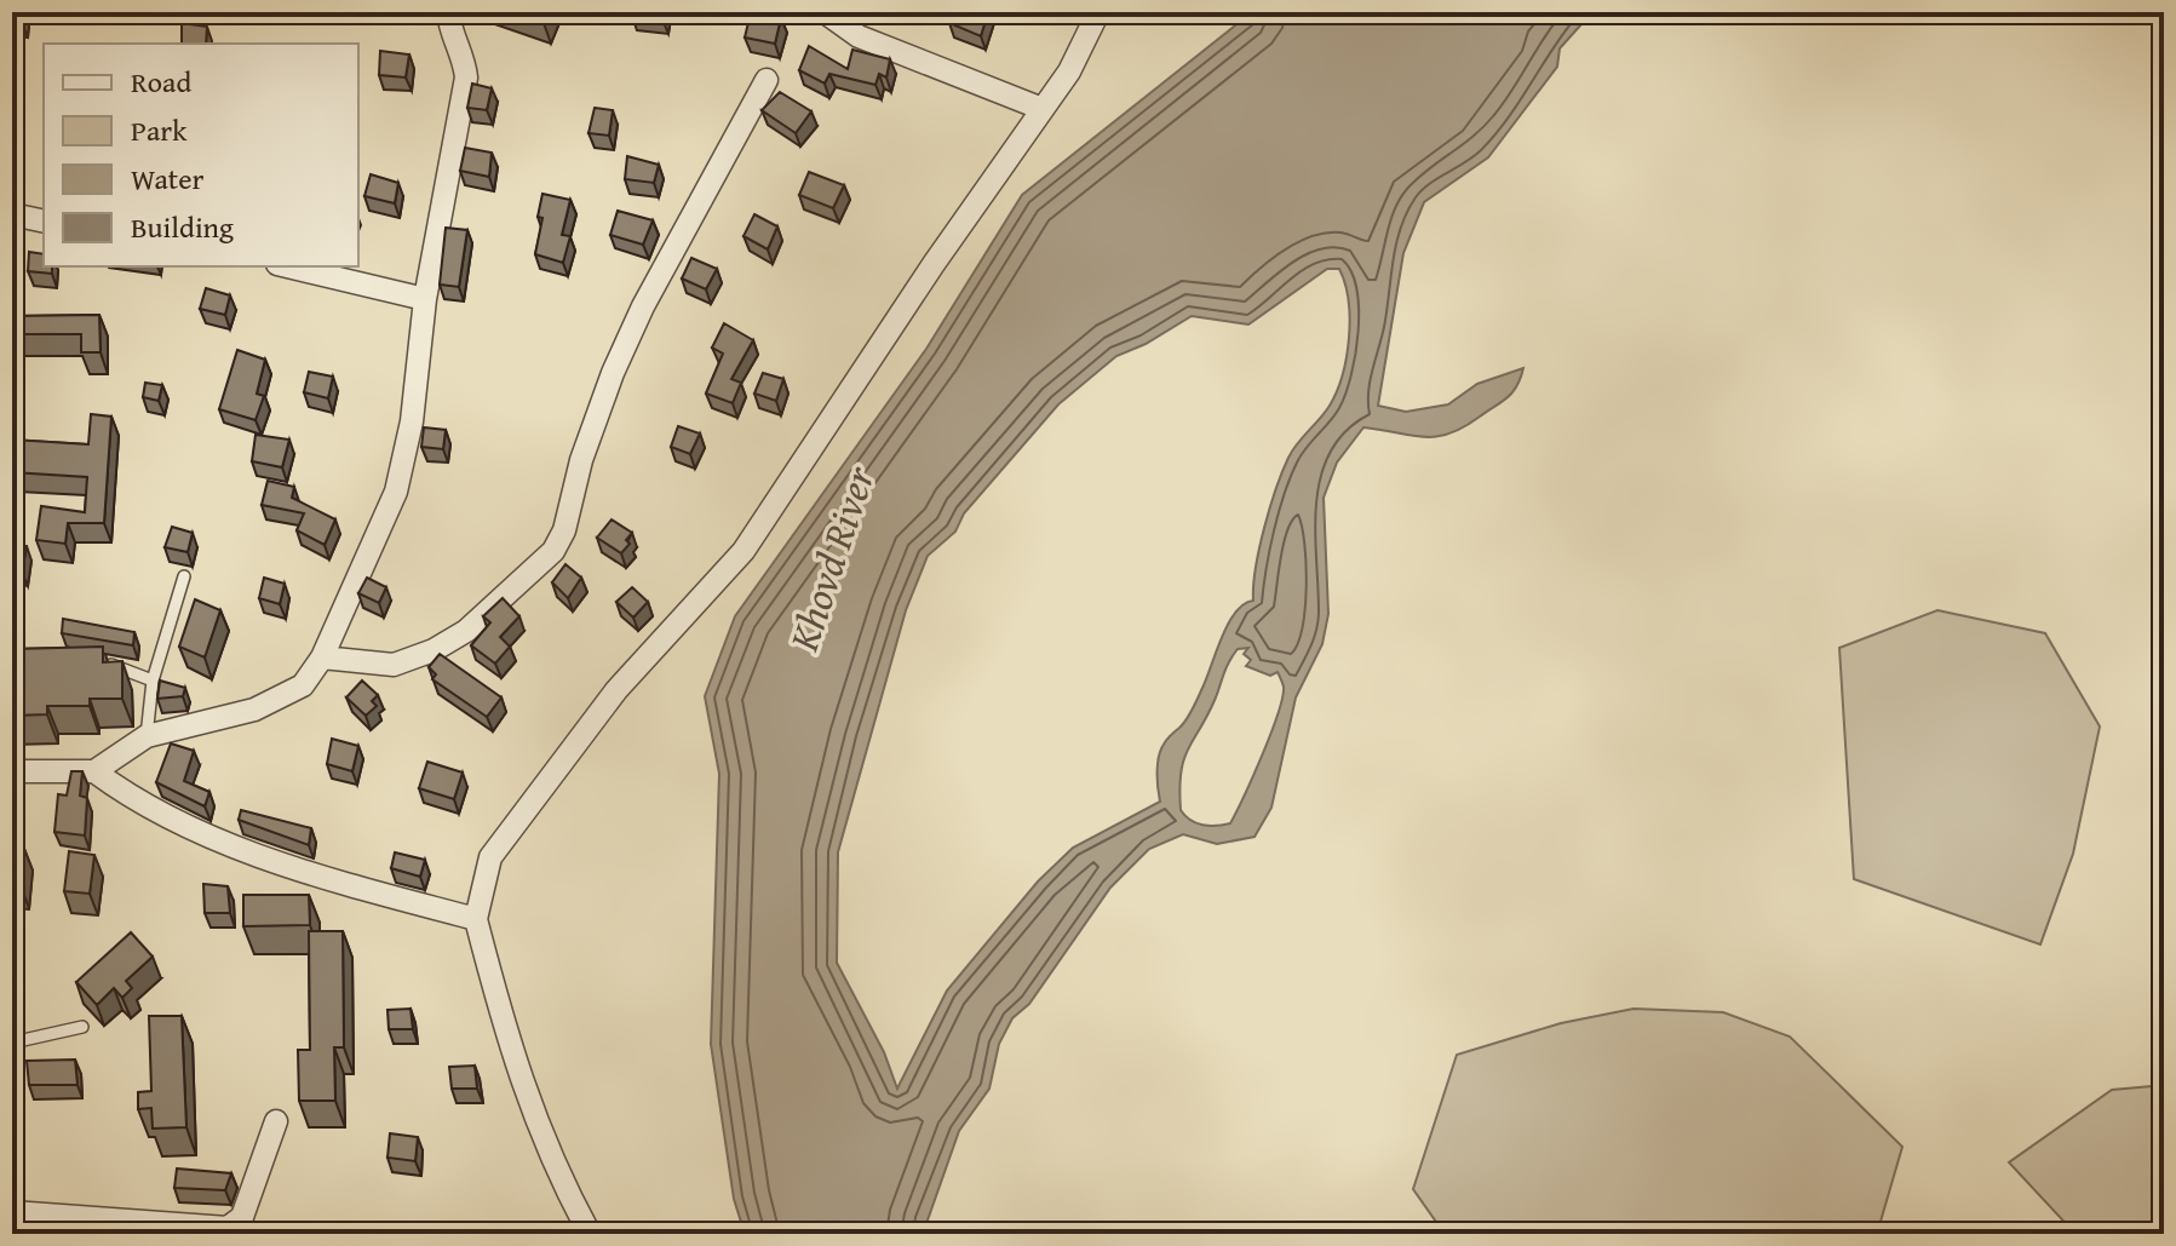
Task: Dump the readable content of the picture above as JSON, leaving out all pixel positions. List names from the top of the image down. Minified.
{"water":["Khovd River"],"legend":["Road","Park","Water","Building"]}
